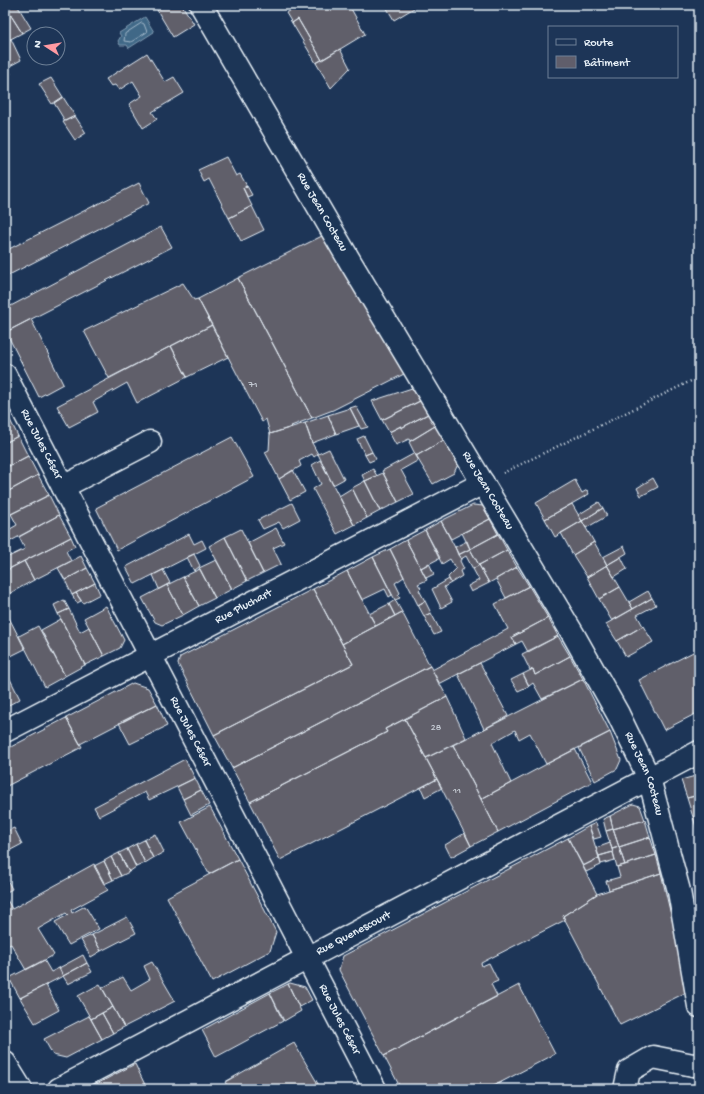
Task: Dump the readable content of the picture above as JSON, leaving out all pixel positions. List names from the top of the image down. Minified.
{"streets":{"street":["Rue Jean Cocteau","Rue Jules César","Rue Pluchart","Rue Quenescourt"]},"crossings":[["Rue Jean Cocteau","Rue Pluchart"],["Rue Jean Cocteau","Rue Quenescourt"],["Rue Jules César","Rue Pluchart"],["Rue Jules César","Rue Quenescourt"]],"house_numbers":["71","28","11"],"legend":["Route","Bâtiment"],"north":"left"}
